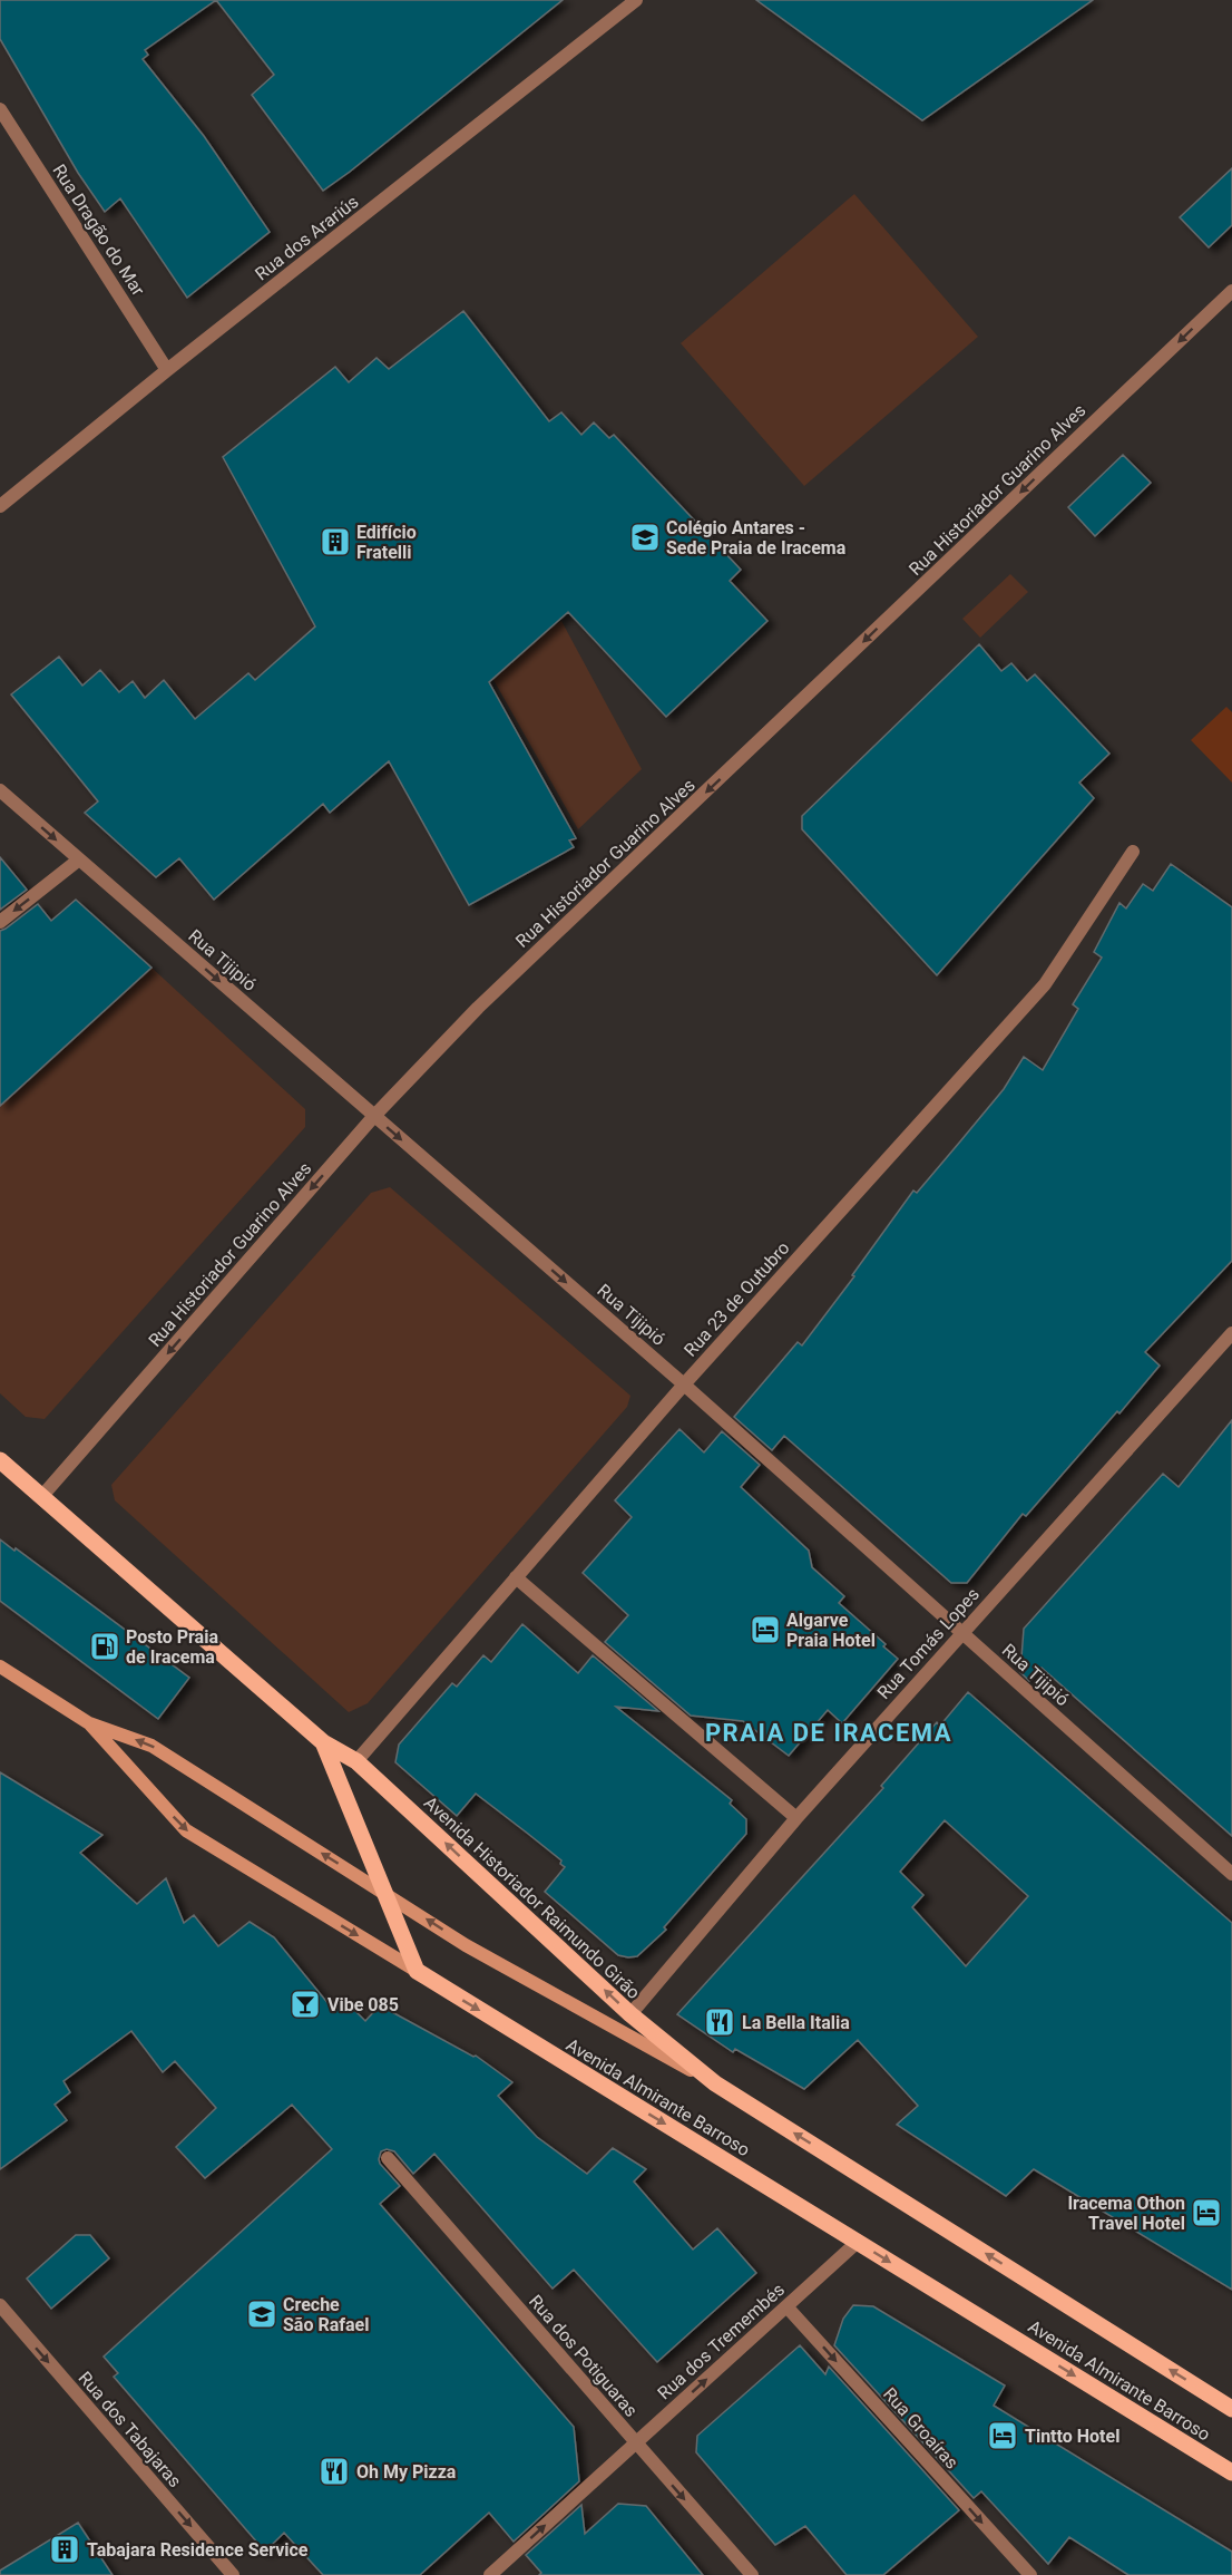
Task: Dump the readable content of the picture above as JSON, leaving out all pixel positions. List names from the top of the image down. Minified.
{"streets":{"main road":["Avenida Historiador Raimundo Girão","Avenida Almirante Barroso"],"street":["Rua Dragão do Mar","Rua dos Arariús","Rua Historiador Guarino Alves","Rua Tijipió","Rua 23 de Outubro","Rua Tomás Lopes","Rua dos Tremembés","Rua dos Potiguaras","Rua Groaíras","Rua dos Tabajaras"]},"crossings":[["Rua Dragão do Mar","Rua dos Arariús"],["Rua Historiador Guarino Alves","Rua Tijipió"],["Rua Historiador Guarino Alves","Avenida Historiador Raimundo Girão"],["Rua Tijipió","Rua 23 de Outubro"],["Rua Tijipió","Rua Tomás Lopes"],["Rua 23 de Outubro","Avenida Historiador Raimundo Girão"],["Rua Tomás Lopes","Avenida Historiador Raimundo Girão"],["Avenida Historiador Raimundo Girão","Avenida Almirante Barroso"],["Avenida Almirante Barroso","Rua dos Tremembés"],["Rua dos Tremembés","Rua dos Potiguaras"],["Rua dos Tremembés","Rua Groaíras"]],"one_way":["Rua Historiador Guarino Alves","Rua Tijipió","Rua dos Tremembés","Rua Groaíras","Rua dos Tabajaras"],"districts":["PRAIA DE IRACEMA"],"places":{"school or university":["Colégio Antares - Sede Praia de Iracema","Creche São Rafael"],"building":["Edifício Fratelli","Tabajara Residence Service"],"hotel":["Algarve Praia Hotel","Iracema Othon Travel Hotel","Tintto Hotel"],"fuel station":["Posto Praia de Iracema"],"bar":["Vibe 085"],"restaurant":["La Bella Italia","Oh My Pizza"]}}
